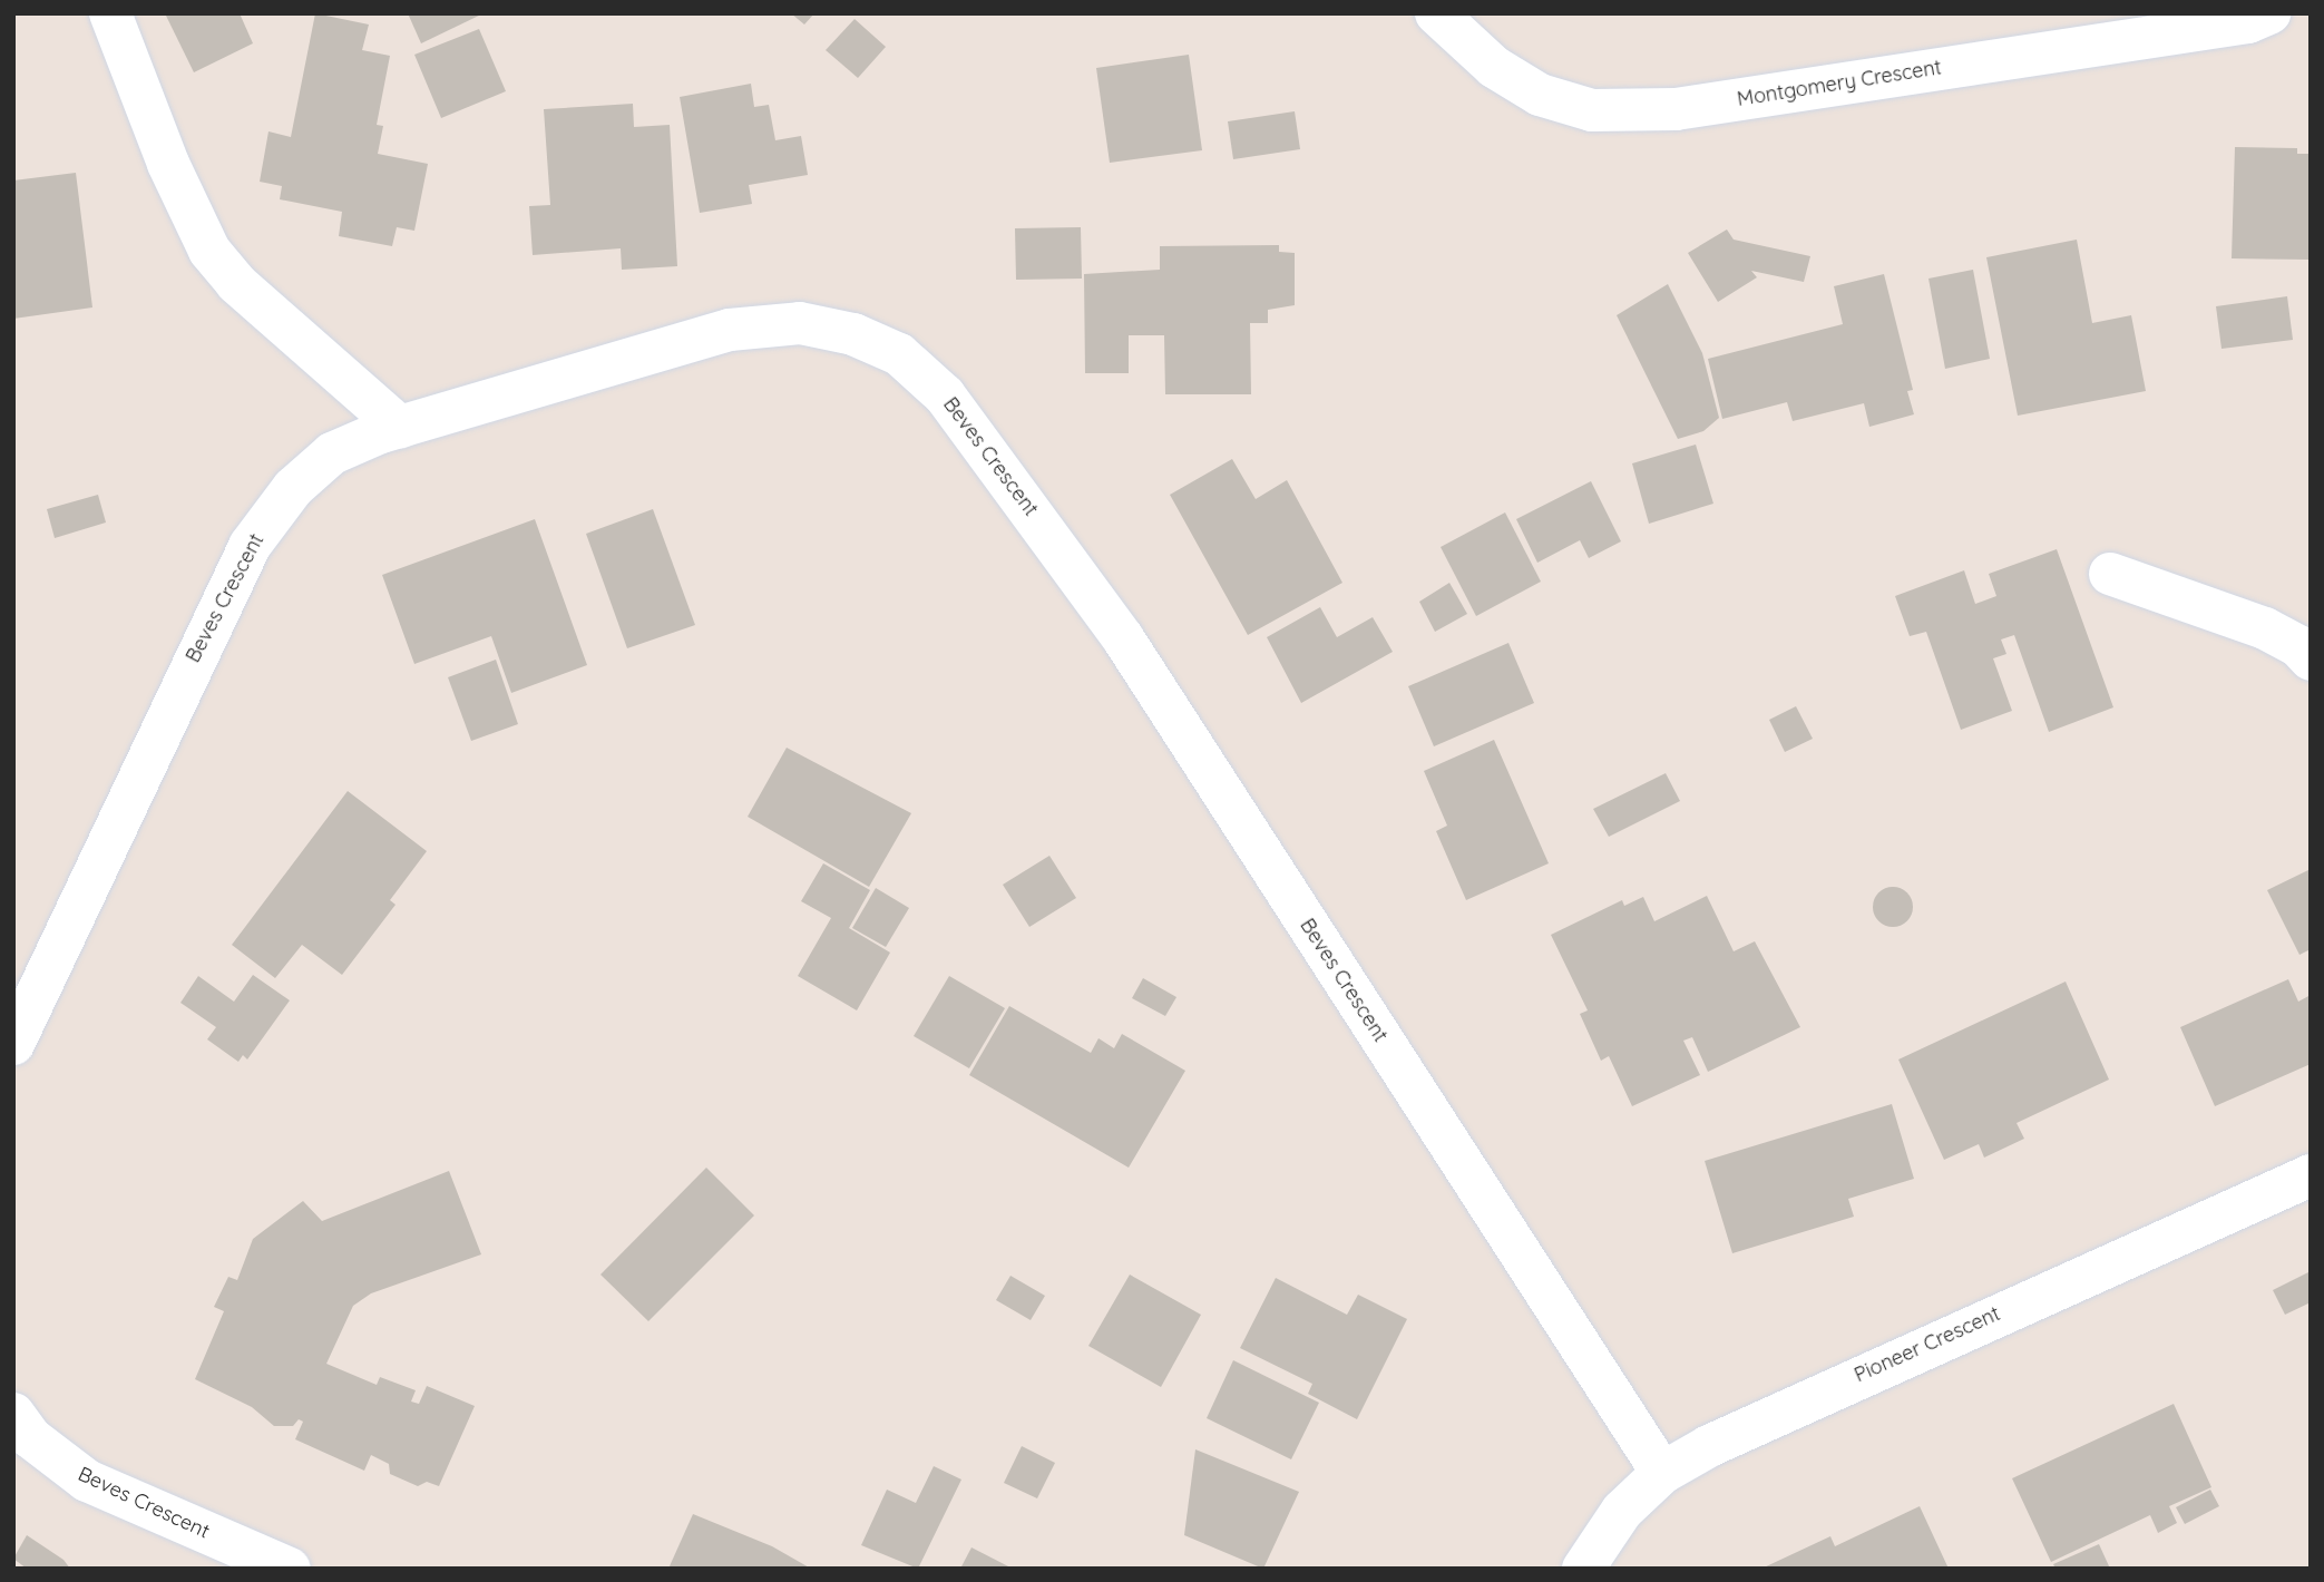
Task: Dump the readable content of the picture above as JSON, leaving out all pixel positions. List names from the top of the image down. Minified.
{"streets":{"street":["Montgomery Crescent","Beves Crescent","Pioneer Crescent"]},"crossings":[["Beves Crescent","Pioneer Crescent"]]}
